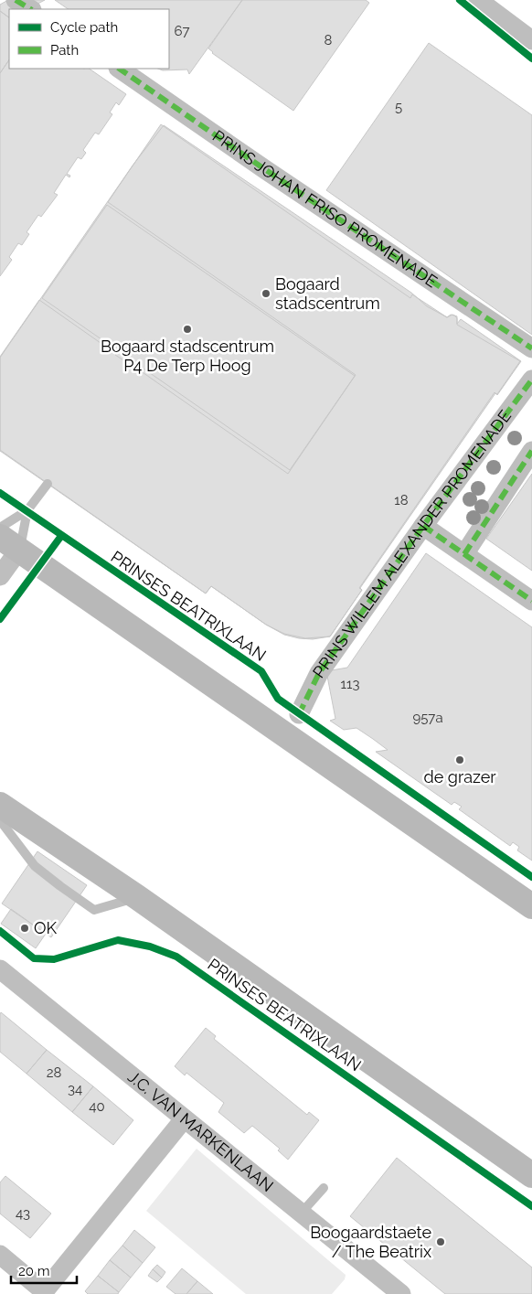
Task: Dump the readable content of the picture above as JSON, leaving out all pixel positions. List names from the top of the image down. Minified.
{"streets":{"main road":["PRINSES BEATRIXLAAN"],"street":["PRINS JOHAN FRISO PROMENADE","PRINS WILLEM ALEXANDER PROMENADE","J.C. VAN MARKENLAAN"]},"places":["Bogaard stadscentrum","Bogaard stadscentrum P4 De Terp Hoog","de grazer","OK","Boogaardstaete / The Beatrix"],"house_numbers":["67","8","5","18","113","957a","28","34","40","43"],"legend":["Cycle path","Path"],"scale_bar":"20 m"}
